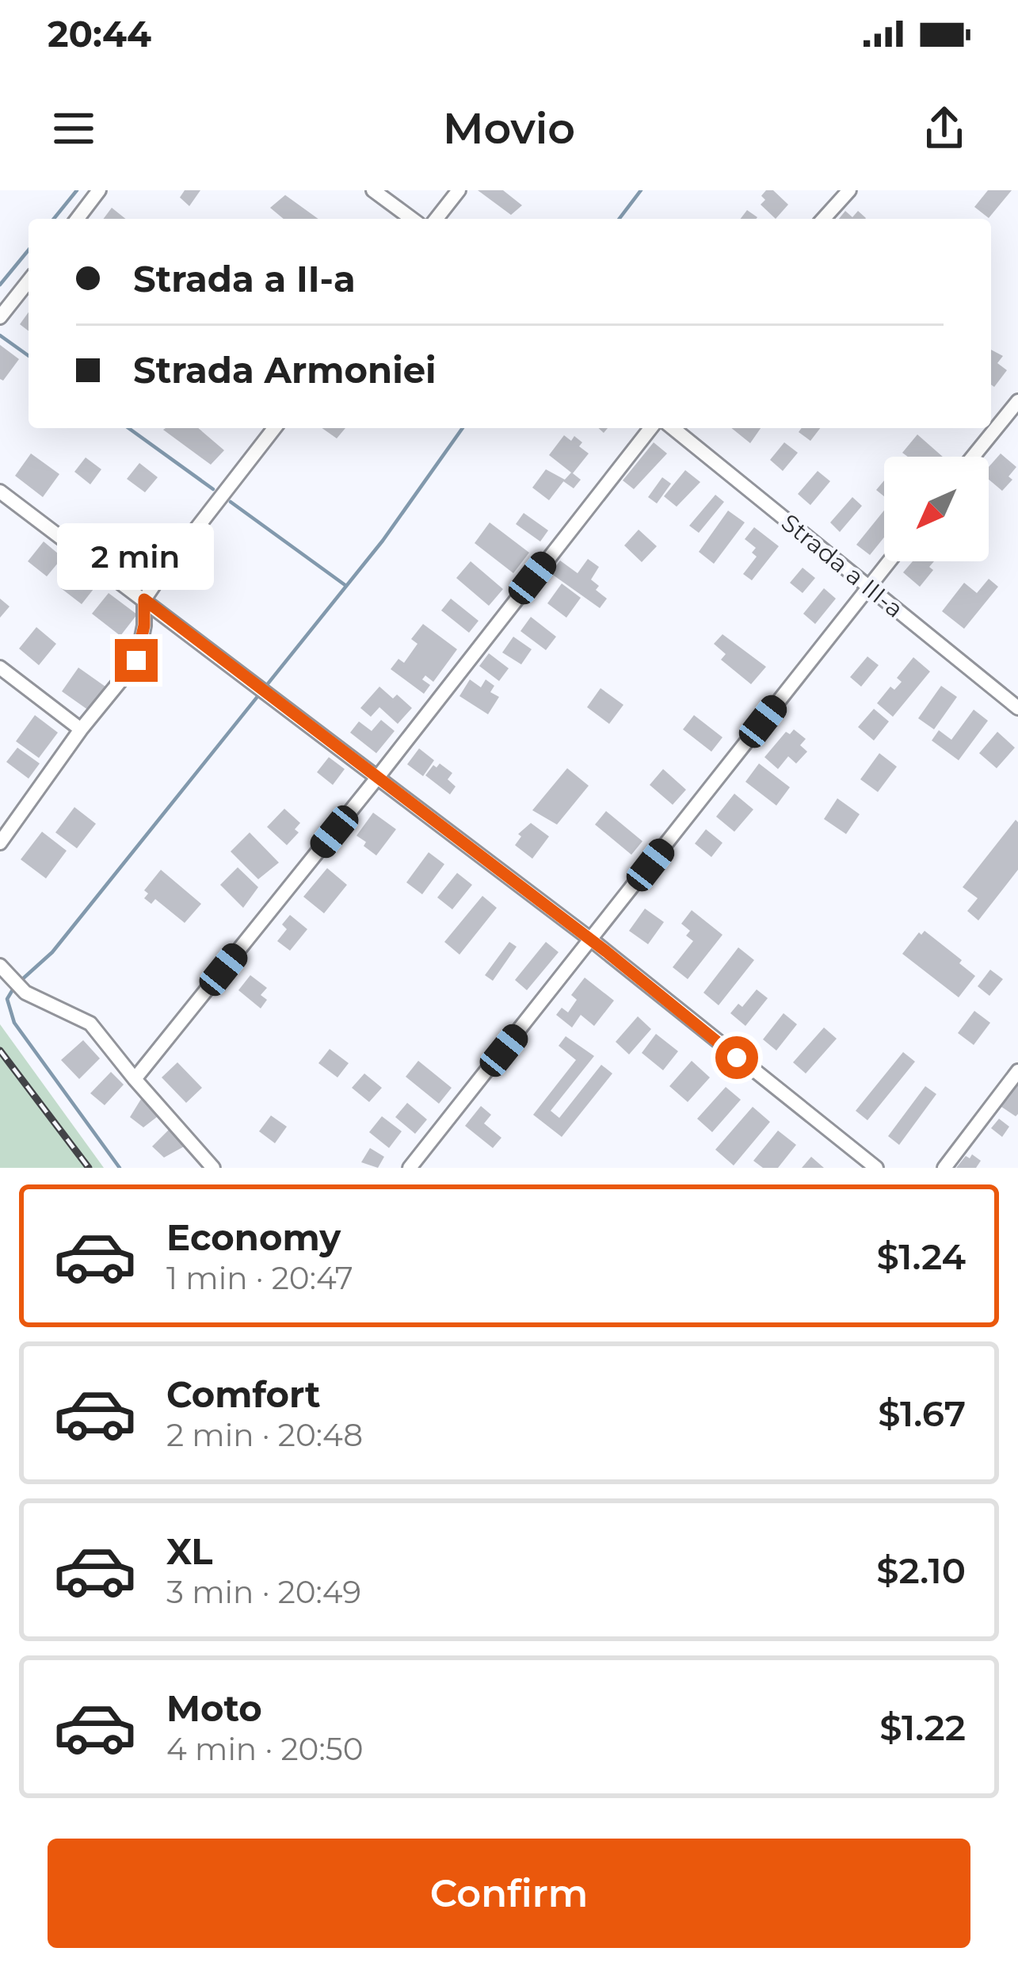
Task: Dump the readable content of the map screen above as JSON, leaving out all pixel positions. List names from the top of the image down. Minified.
{"streets":{"street":["Strada a III-a"]},"north":"bottom left","page":{"status":"20:44","header":"Movio","banner":["Strada a II-a","Strada Armoniei"],"bubble":"2 min","list":[{"name":"Economy","note":"1 min · 20:47","value":"$1.24"},{"name":"Comfort","note":"2 min · 20:48","value":"$1.67"},{"name":"XL","note":"3 min · 20:49","value":"$2.10"},{"name":"Moto","note":"4 min · 20:50","value":"$1.22"}],"buttons":"Confirm"}}
